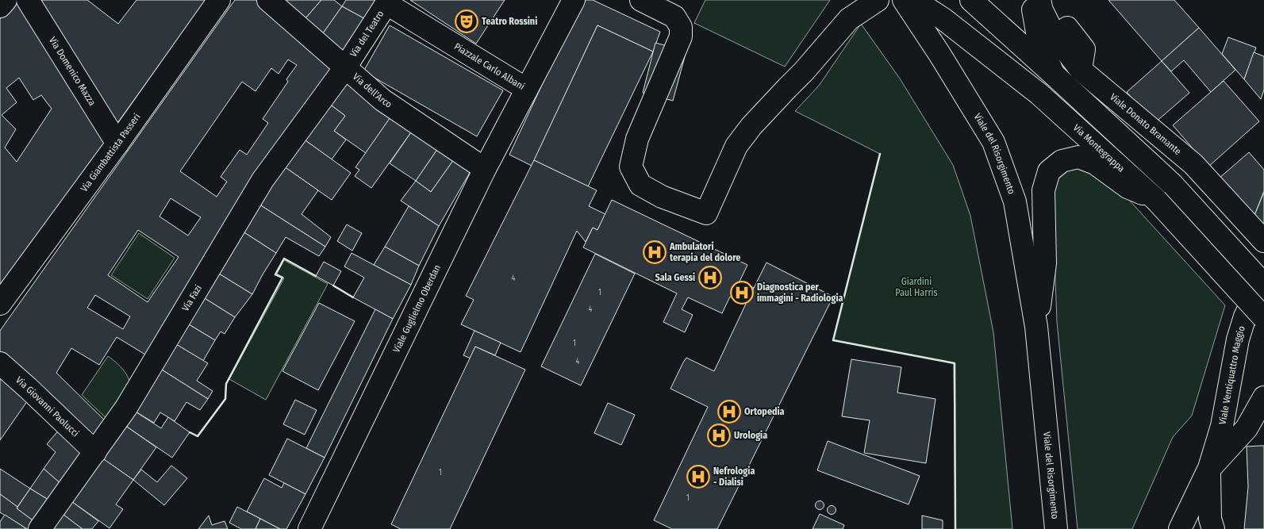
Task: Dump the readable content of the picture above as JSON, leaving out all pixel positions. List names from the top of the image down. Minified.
{"streets":{"street":["Via del Teatro","Piazzale Carlo Albani","Via Domenico Mazza","Via dell'Arco","Viale Donato Bramante","Via Montegrappa","Via Giambattista Passeri","Viale del Risorgimento","Via Fazi","Viale Guglielmo Oberdan","Viale Ventiquattro Maggio","Via Giovanni Paolucci"]},"crossings":[["Via del Teatro","Piazzale Carlo Albani"],["Via del Teatro","Via dell'Arco"],["Via del Teatro","Via Fazi"],["Piazzale Carlo Albani","Viale Guglielmo Oberdan"],["Via Domenico Mazza","Via Giambattista Passeri"],["Via dell'Arco","Via Fazi"],["Via dell'Arco","Viale Guglielmo Oberdan"],["Via Montegrappa","Viale del Risorgimento"],["Via Fazi","Via Giovanni Paolucci"]],"parks":["Giardini Paul Harris"],"places":{"theatre":["Teatro Rossini"],"hospital":["Ambulatori terapia del dolore","Sala Gessi","Diagnostica per immagini - Radiologia","Ortopedia","Urologia","Nefrologia - Dialisi"]},"house_numbers":["4","1","4","1","4","1","1"]}
